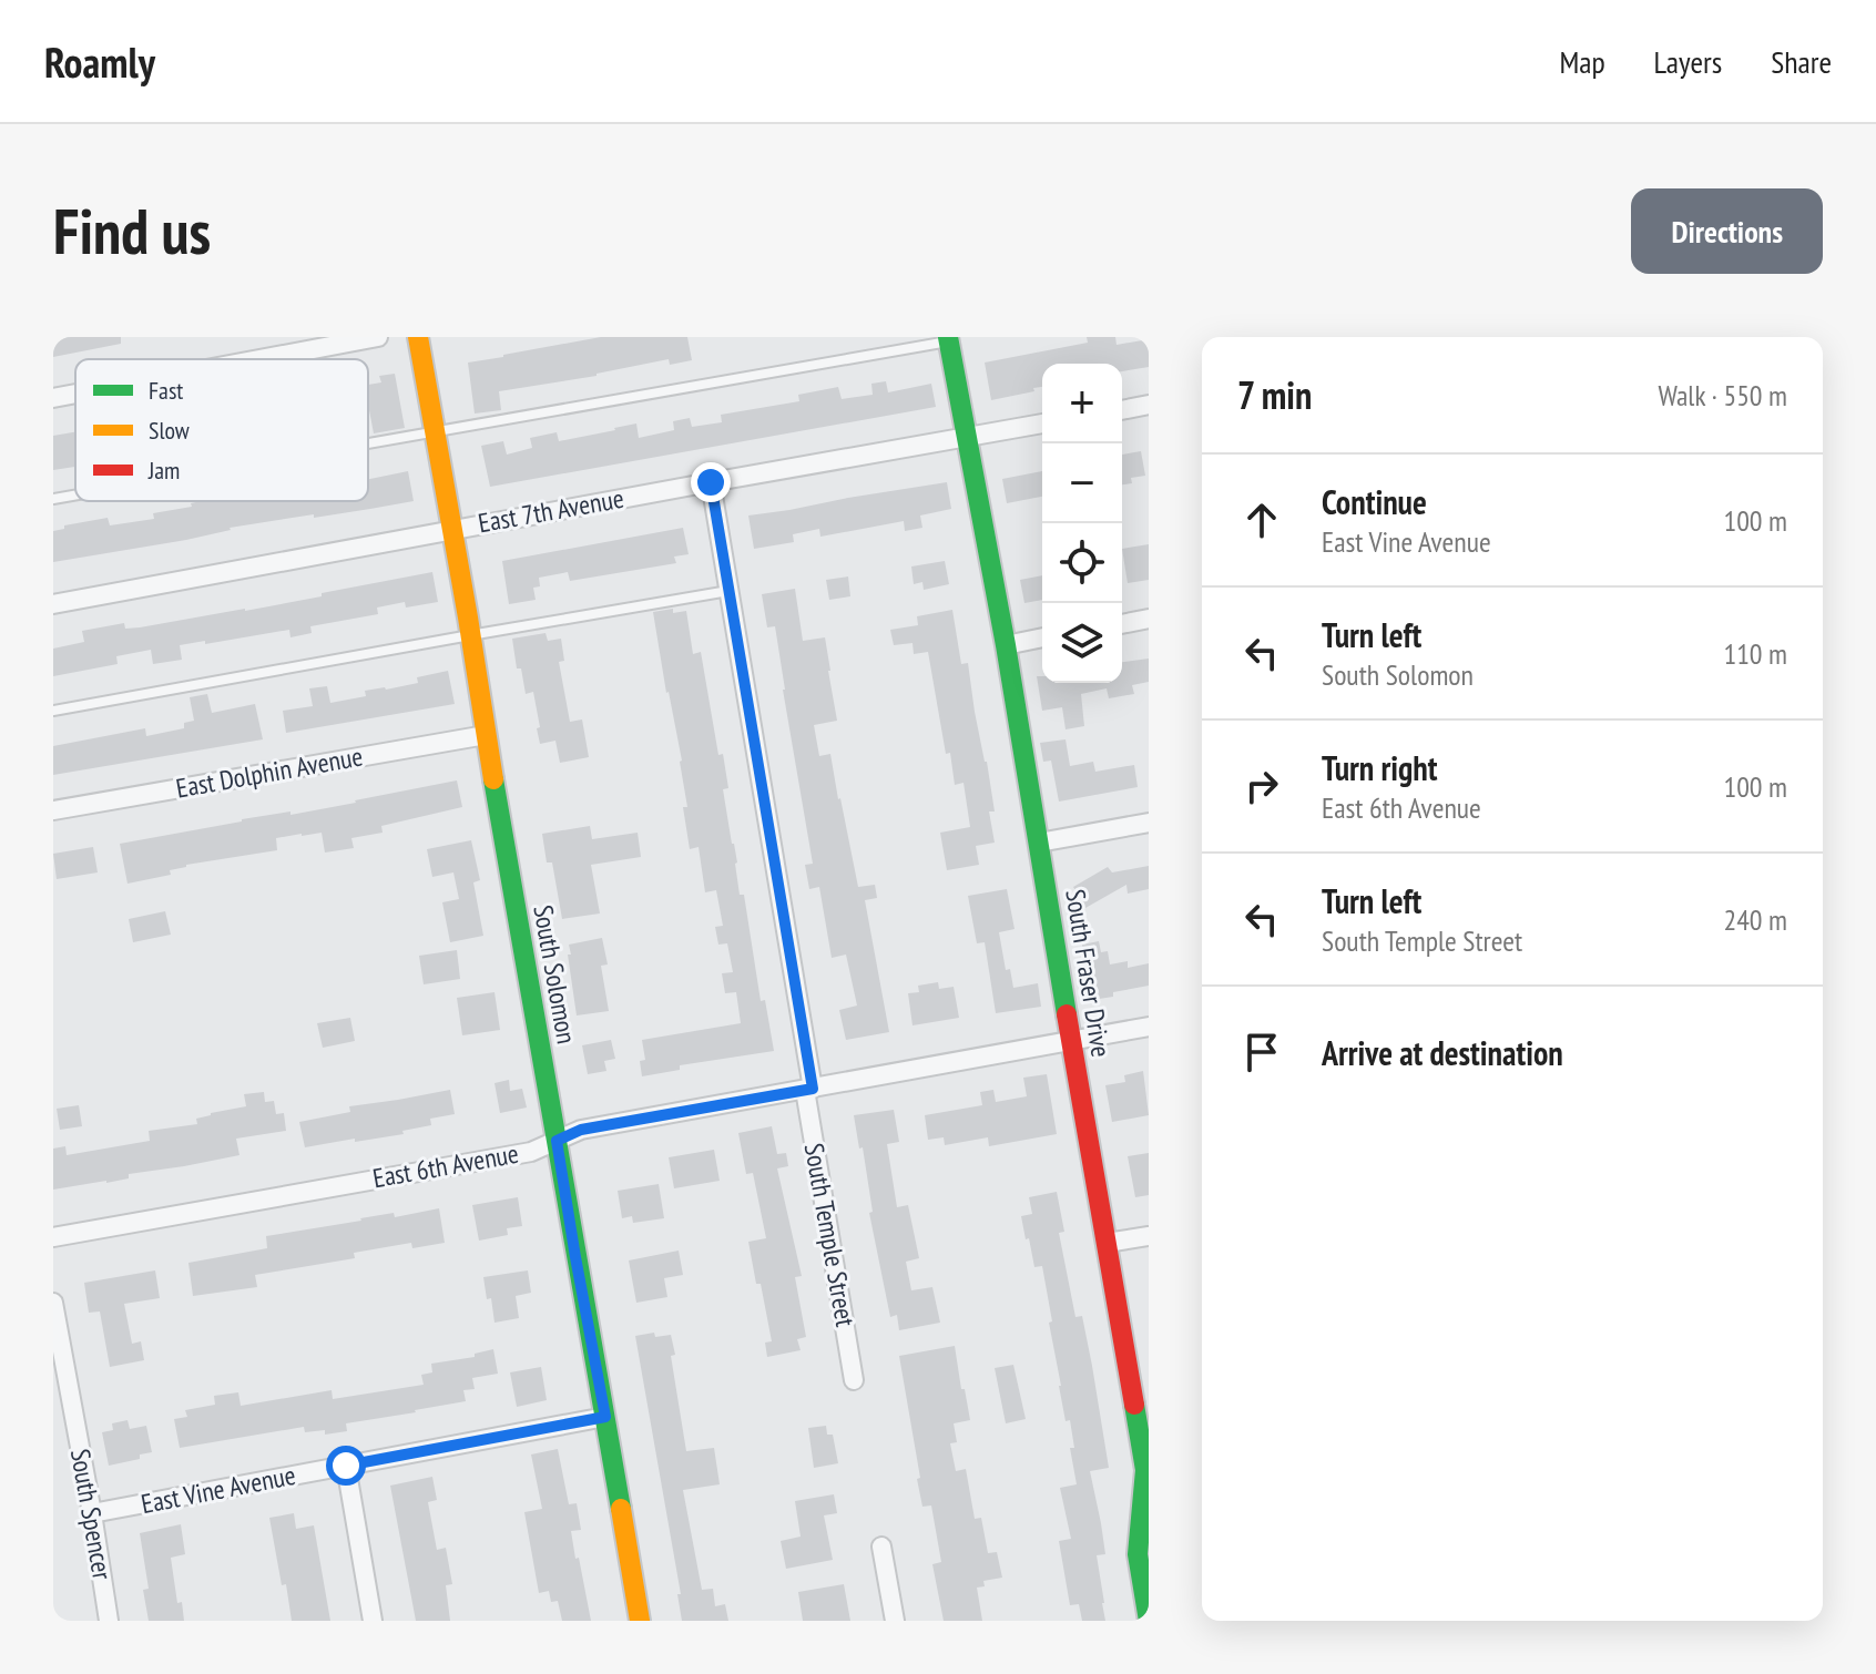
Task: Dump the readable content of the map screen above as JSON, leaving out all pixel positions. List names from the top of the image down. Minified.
{"streets":{"street":["East 7th Avenue","East Dolphin Avenue","South Fraser Drive","South Solomon","East 6th Avenue","South Temple Street","East Vine Avenue","South Spencer"]},"crossings":[["East 7th Avenue","South Fraser Drive"],["East 7th Avenue","South Solomon"],["East 7th Avenue","South Temple Street"],["East Dolphin Avenue","South Solomon"],["South Fraser Drive","East 6th Avenue"],["South Solomon","East 6th Avenue"],["South Solomon","East Vine Avenue"],["East 6th Avenue","South Temple Street"],["East Vine Avenue","South Spencer"]],"legend":["Fast","Slow","Jam"],"page":{"header":"Roamly","nav":["Map","Layers","Share"],"buttons":"Directions","title":"Find us","heading":["7 min","Walk · 550 m"],"map_buttons":["+","−"],"list":[["Continue","East Vine Avenue","100 m"],["Turn left","South Solomon","110 m"],["Turn right","East 6th Avenue","100 m"],["Turn left","South Temple Street","240 m"],"Arrive at destination"]}}
